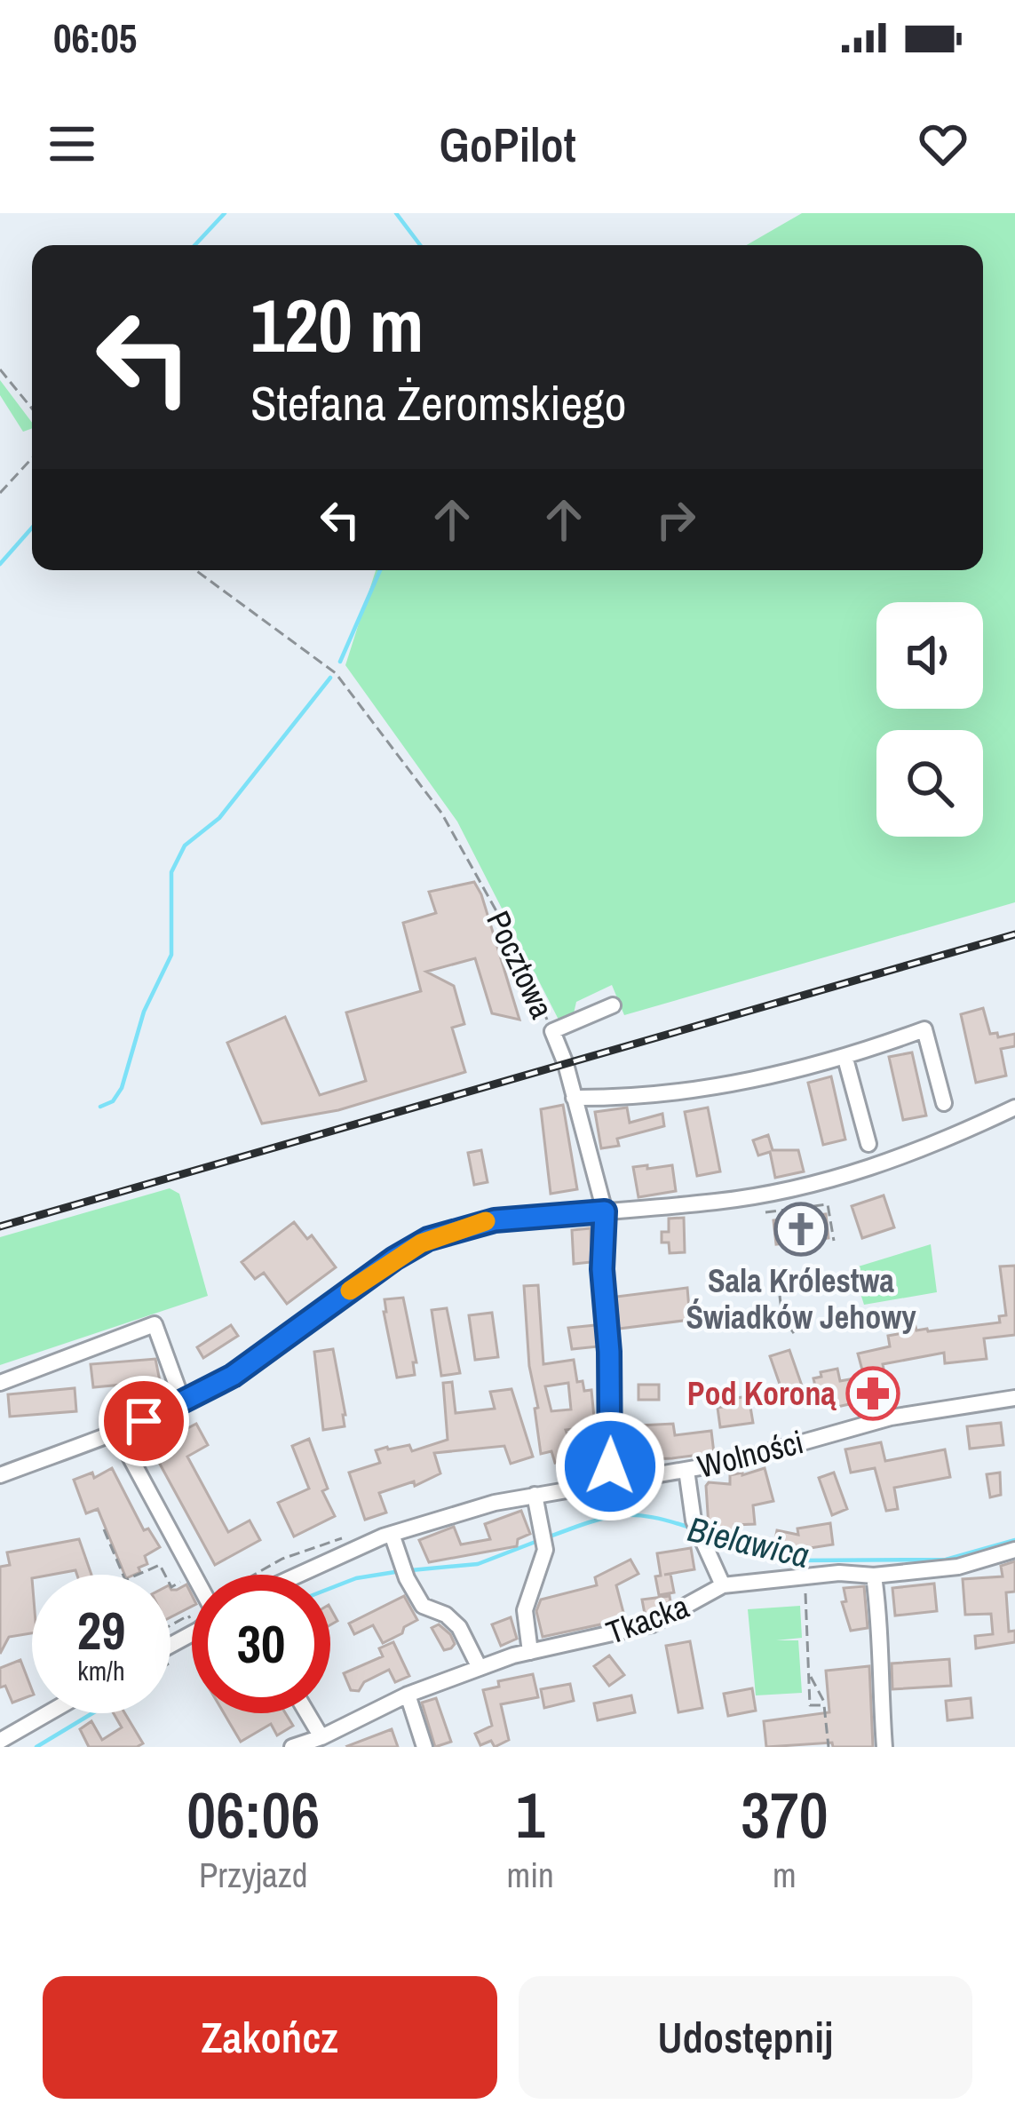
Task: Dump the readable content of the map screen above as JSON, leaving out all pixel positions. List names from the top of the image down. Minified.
{"streets":{"street":["Pocztowa","Wolności","Tkacka"]},"crossings":[["Pocztowa","Wolności"]],"water":["Bielawica"],"places":{"church":["Sala Królestwa Świadków Jehowy"],"pharmacy":["Pod Koroną"]},"page":{"status":"06:05","header":"GoPilot","turn":["120 m","Stefana Żeromskiego"],"speed":"29 km/h","limit":"30","eta":["06:06","Przyjazd","1","min","370","m"],"buttons":["Zakończ","Udostępnij"]}}
